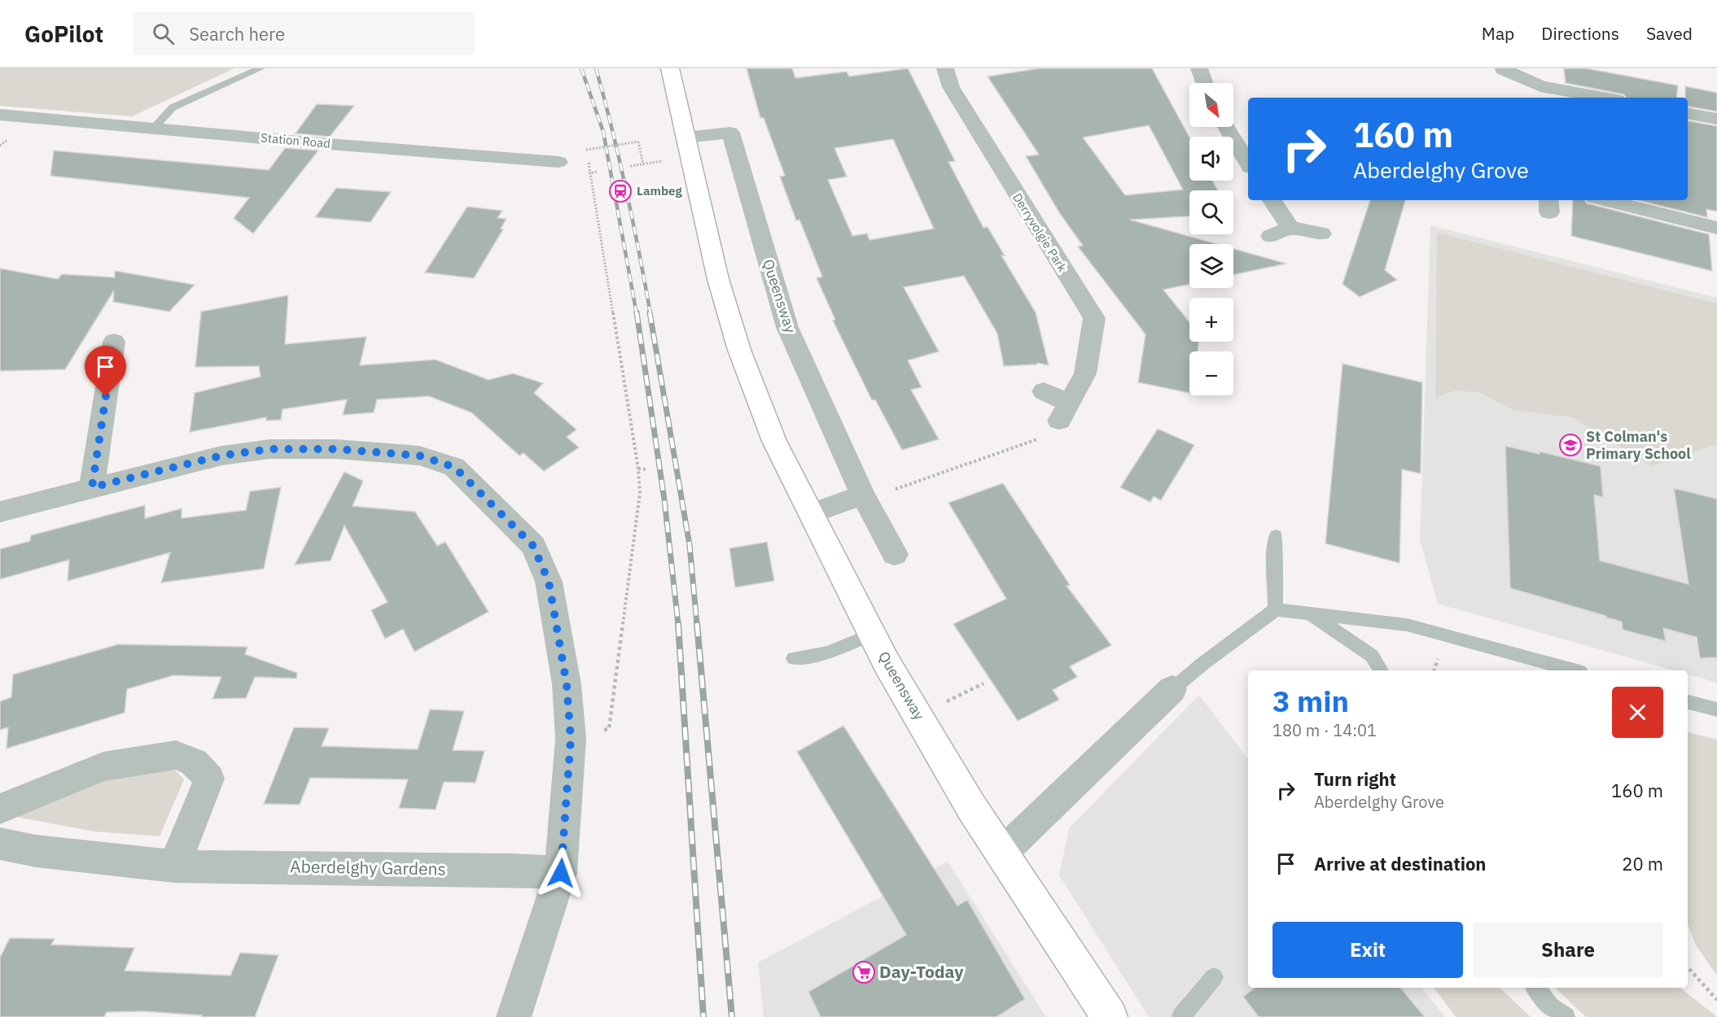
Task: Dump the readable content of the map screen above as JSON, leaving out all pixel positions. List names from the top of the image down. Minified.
{"streets":{"highway":["Queensway"],"street":["Station Road","Derryvolgie Park","Aberdelghy Gardens"]},"places":{"station":["Lambeg"],"school or university":["St Colman's Primary School"],"supermarket":["Day-Today"]},"north":"bottom right","page":{"header":"GoPilot","search":"Search here","nav":["Map","Directions","Saved"],"map_buttons":["+","−"],"turn":["160 m","Aberdelghy Grove"],"heading":["3 min","180 m · 14:01"],"list":[{"name":"Turn right","note":"Aberdelghy Grove","value":"160 m"},{"name":"Arrive at destination","value":"20 m"}],"buttons":["Exit","Share"]}}
